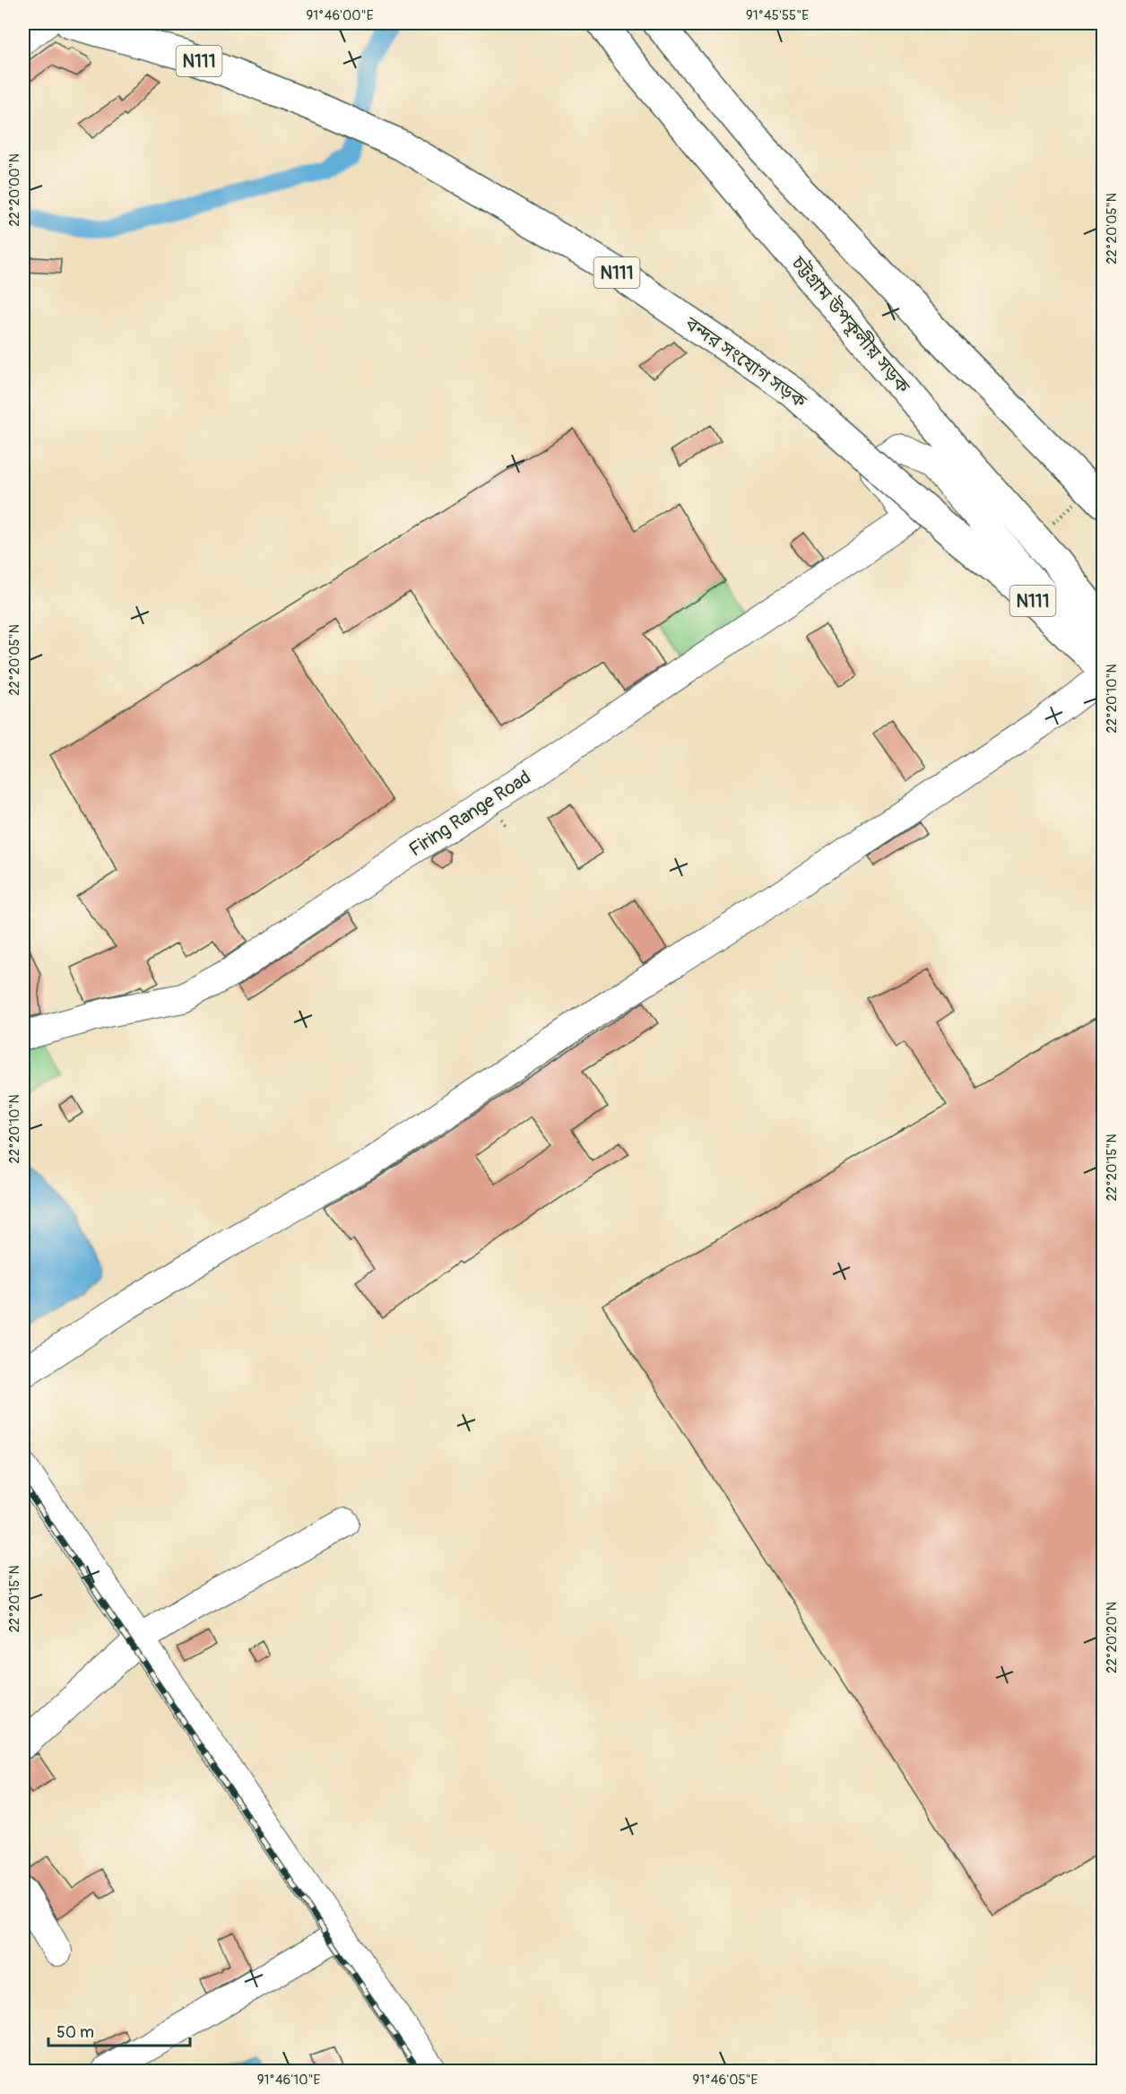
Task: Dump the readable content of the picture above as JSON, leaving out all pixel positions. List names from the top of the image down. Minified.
{"streets":{"main road":["N111","চট্টগ্রাম উপকূলীয় সড়ক","বন্দর সংযোগ সড়ক"],"street":["Firing Range Road"]},"scale_bar":"50 m","coordinates":["91°46'00\"E","91°45'55\"E","22°20'00\"N","22°20'05\"N","22°20'10\"N","22°20'15\"N","22°20'20\"N","91°46'10\"E","91°46'05\"E"]}
